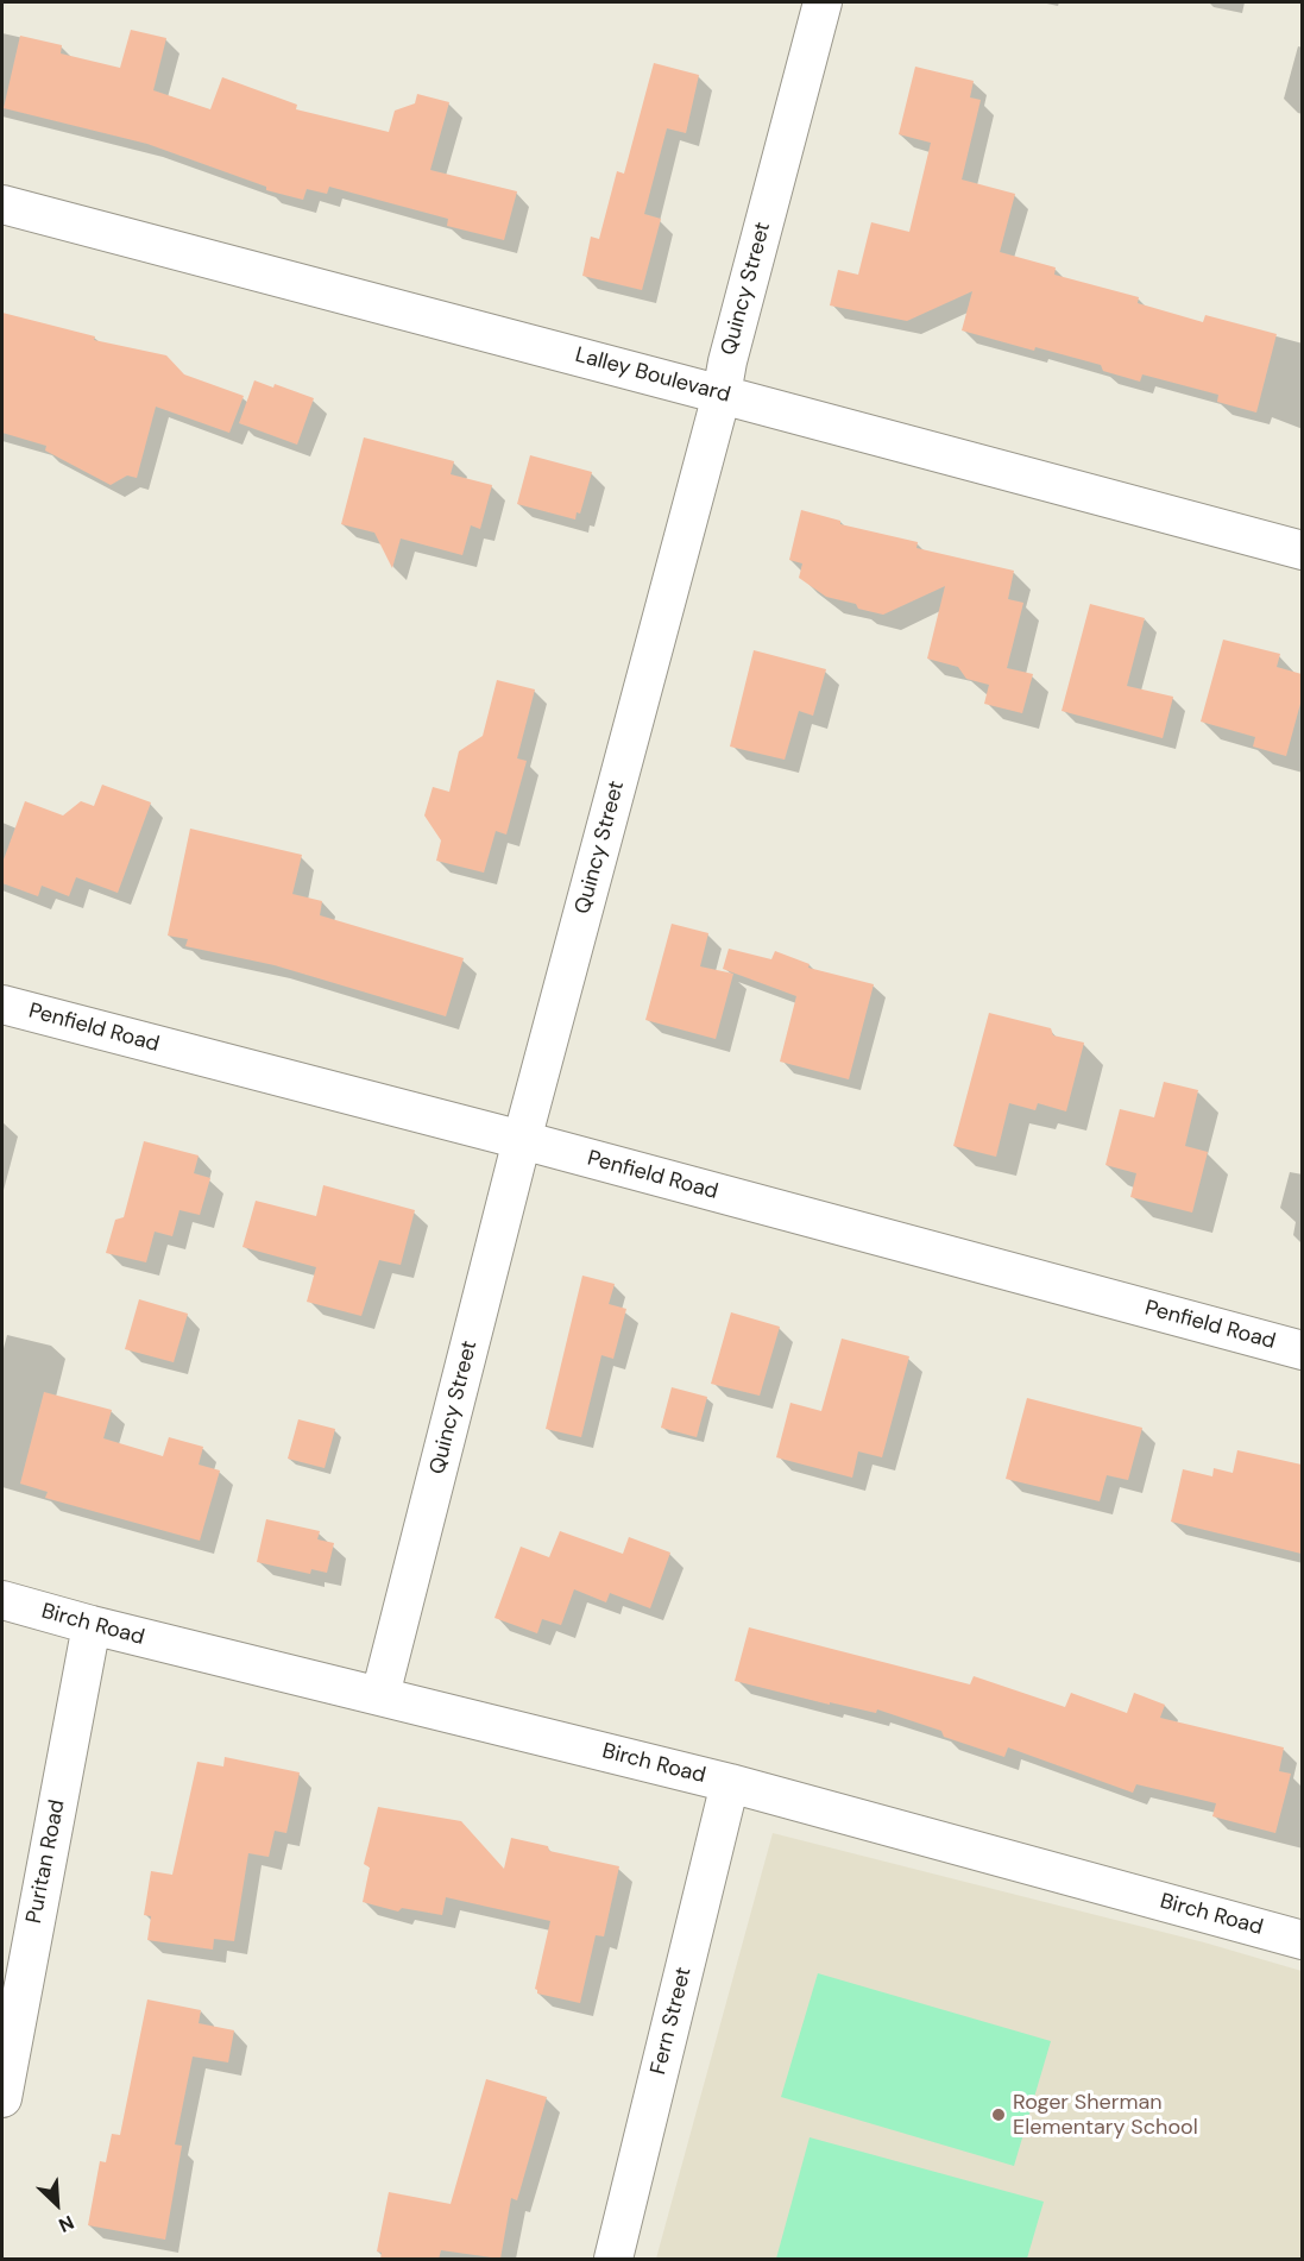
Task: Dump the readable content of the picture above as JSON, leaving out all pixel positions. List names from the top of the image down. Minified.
{"streets":{"street":["Quincy Street","Lalley Boulevard","Penfield Road","Birch Road","Puritan Road","Fern Street"]},"crossings":[["Quincy Street","Lalley Boulevard"],["Quincy Street","Penfield Road"],["Quincy Street","Birch Road"],["Birch Road","Puritan Road"],["Birch Road","Fern Street"]],"places":["Roger Sherman Elementary School"],"north":"bottom right"}
